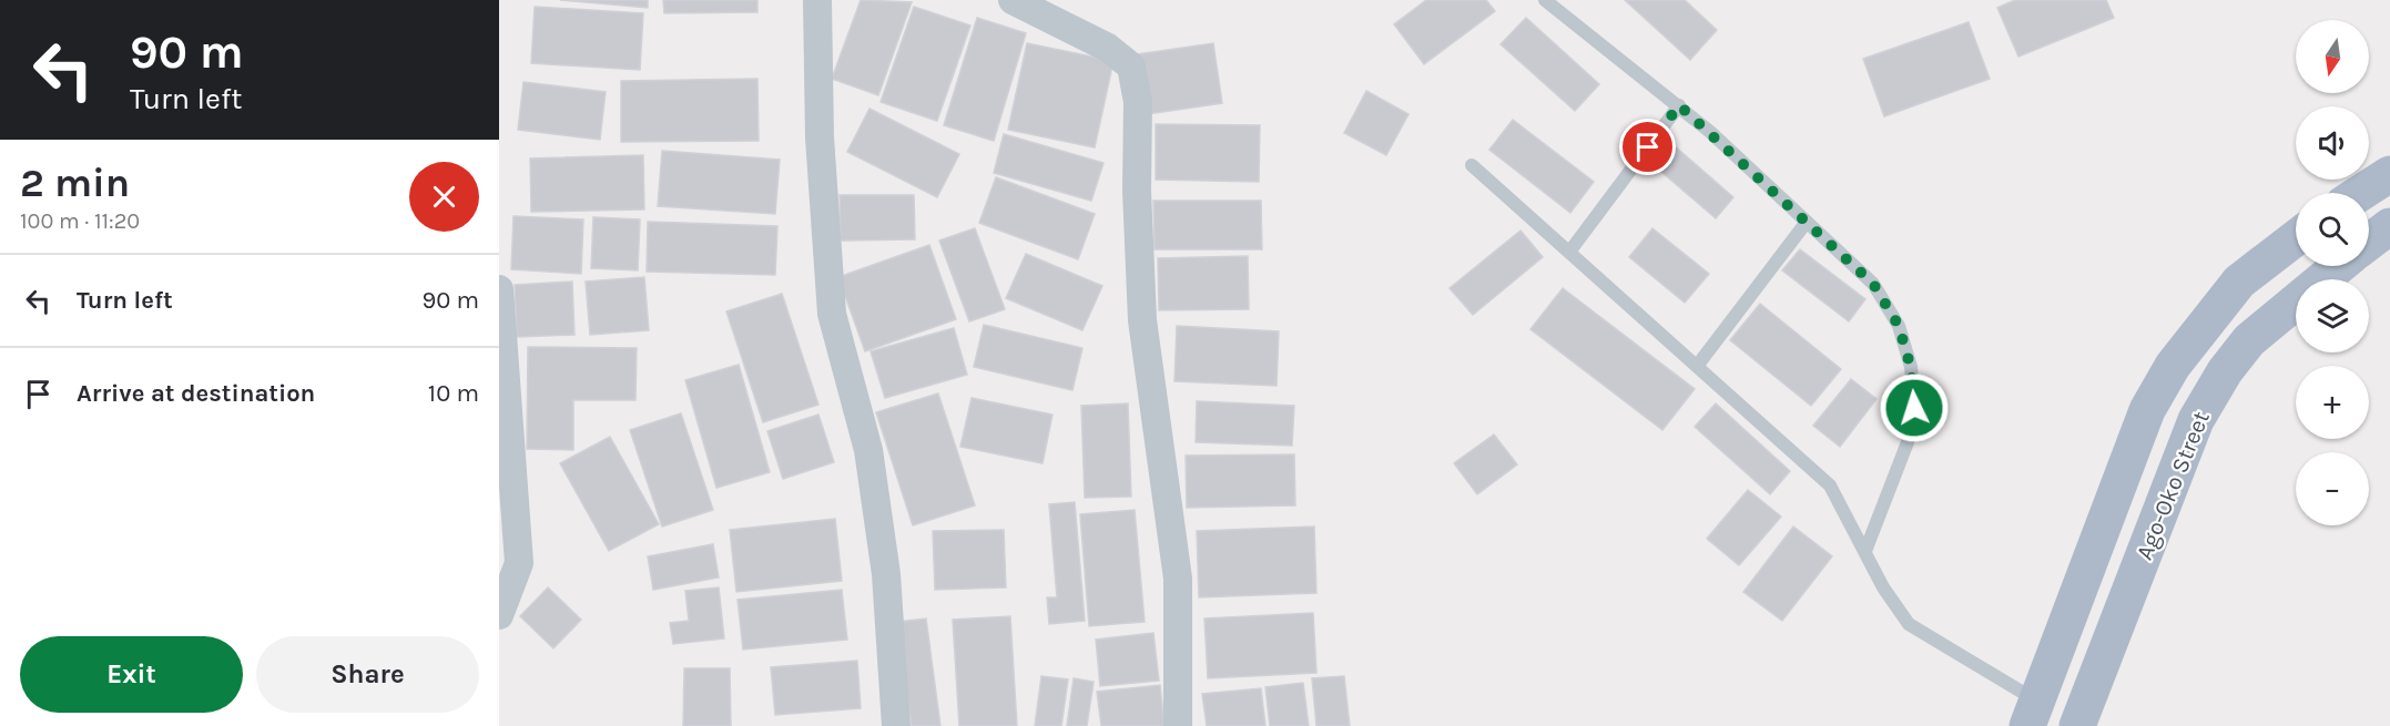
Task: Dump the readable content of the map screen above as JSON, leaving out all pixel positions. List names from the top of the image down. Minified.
{"streets":{"main road":["Ago-Oko Street"]},"north":"bottom","page":{"turn":["90 m","Turn left"],"map_buttons":["+","−"],"heading":["2 min","100 m · 11:20"],"list":[{"name":"Turn left","value":"90 m"},{"name":"Arrive at destination","value":"10 m"}],"buttons":["Exit","Share"]}}
